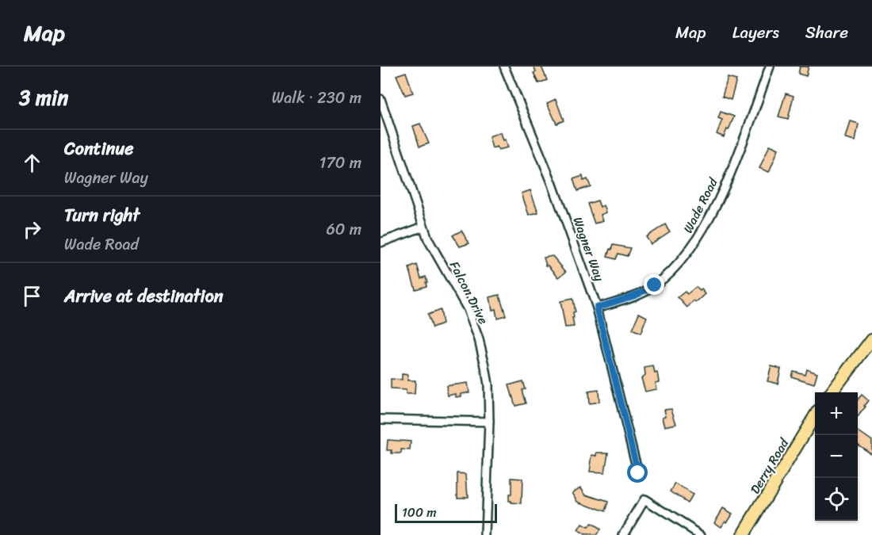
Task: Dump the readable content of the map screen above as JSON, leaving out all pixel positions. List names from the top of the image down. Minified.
{"streets":{"main road":["Derry Road"],"street":["Wade Road","Wagner Way","Falcon Drive"]},"crossings":[["Wade Road","Wagner Way"]],"scale_bar":"100 m","page":{"header":"Map","nav":["Map","Layers","Share"],"heading":["3 min","Walk · 230 m"],"list":[["Continue","Wagner Way","170 m"],["Turn right","Wade Road","60 m"],"Arrive at destination"],"map_buttons":["+","−"],"scale":"100 m"}}
